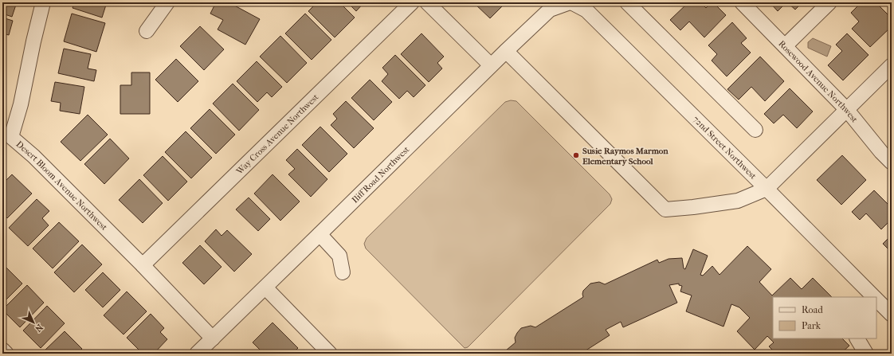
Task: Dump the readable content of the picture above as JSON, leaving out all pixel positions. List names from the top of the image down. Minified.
{"streets":{"street":["Rosewood Avenue Northwest","Way Cross Avenue Northwest","72nd Street Northwest","Iliff Road Northwest","Desert Bloom Avenue Northwest"]},"crossings":[["Way Cross Avenue Northwest","Desert Bloom Avenue Northwest"],["72nd Street Northwest","Iliff Road Northwest"]],"places":["Susie Raymos Marmon Elementary School"],"legend":["Road","Park"],"north":"bottom right"}
